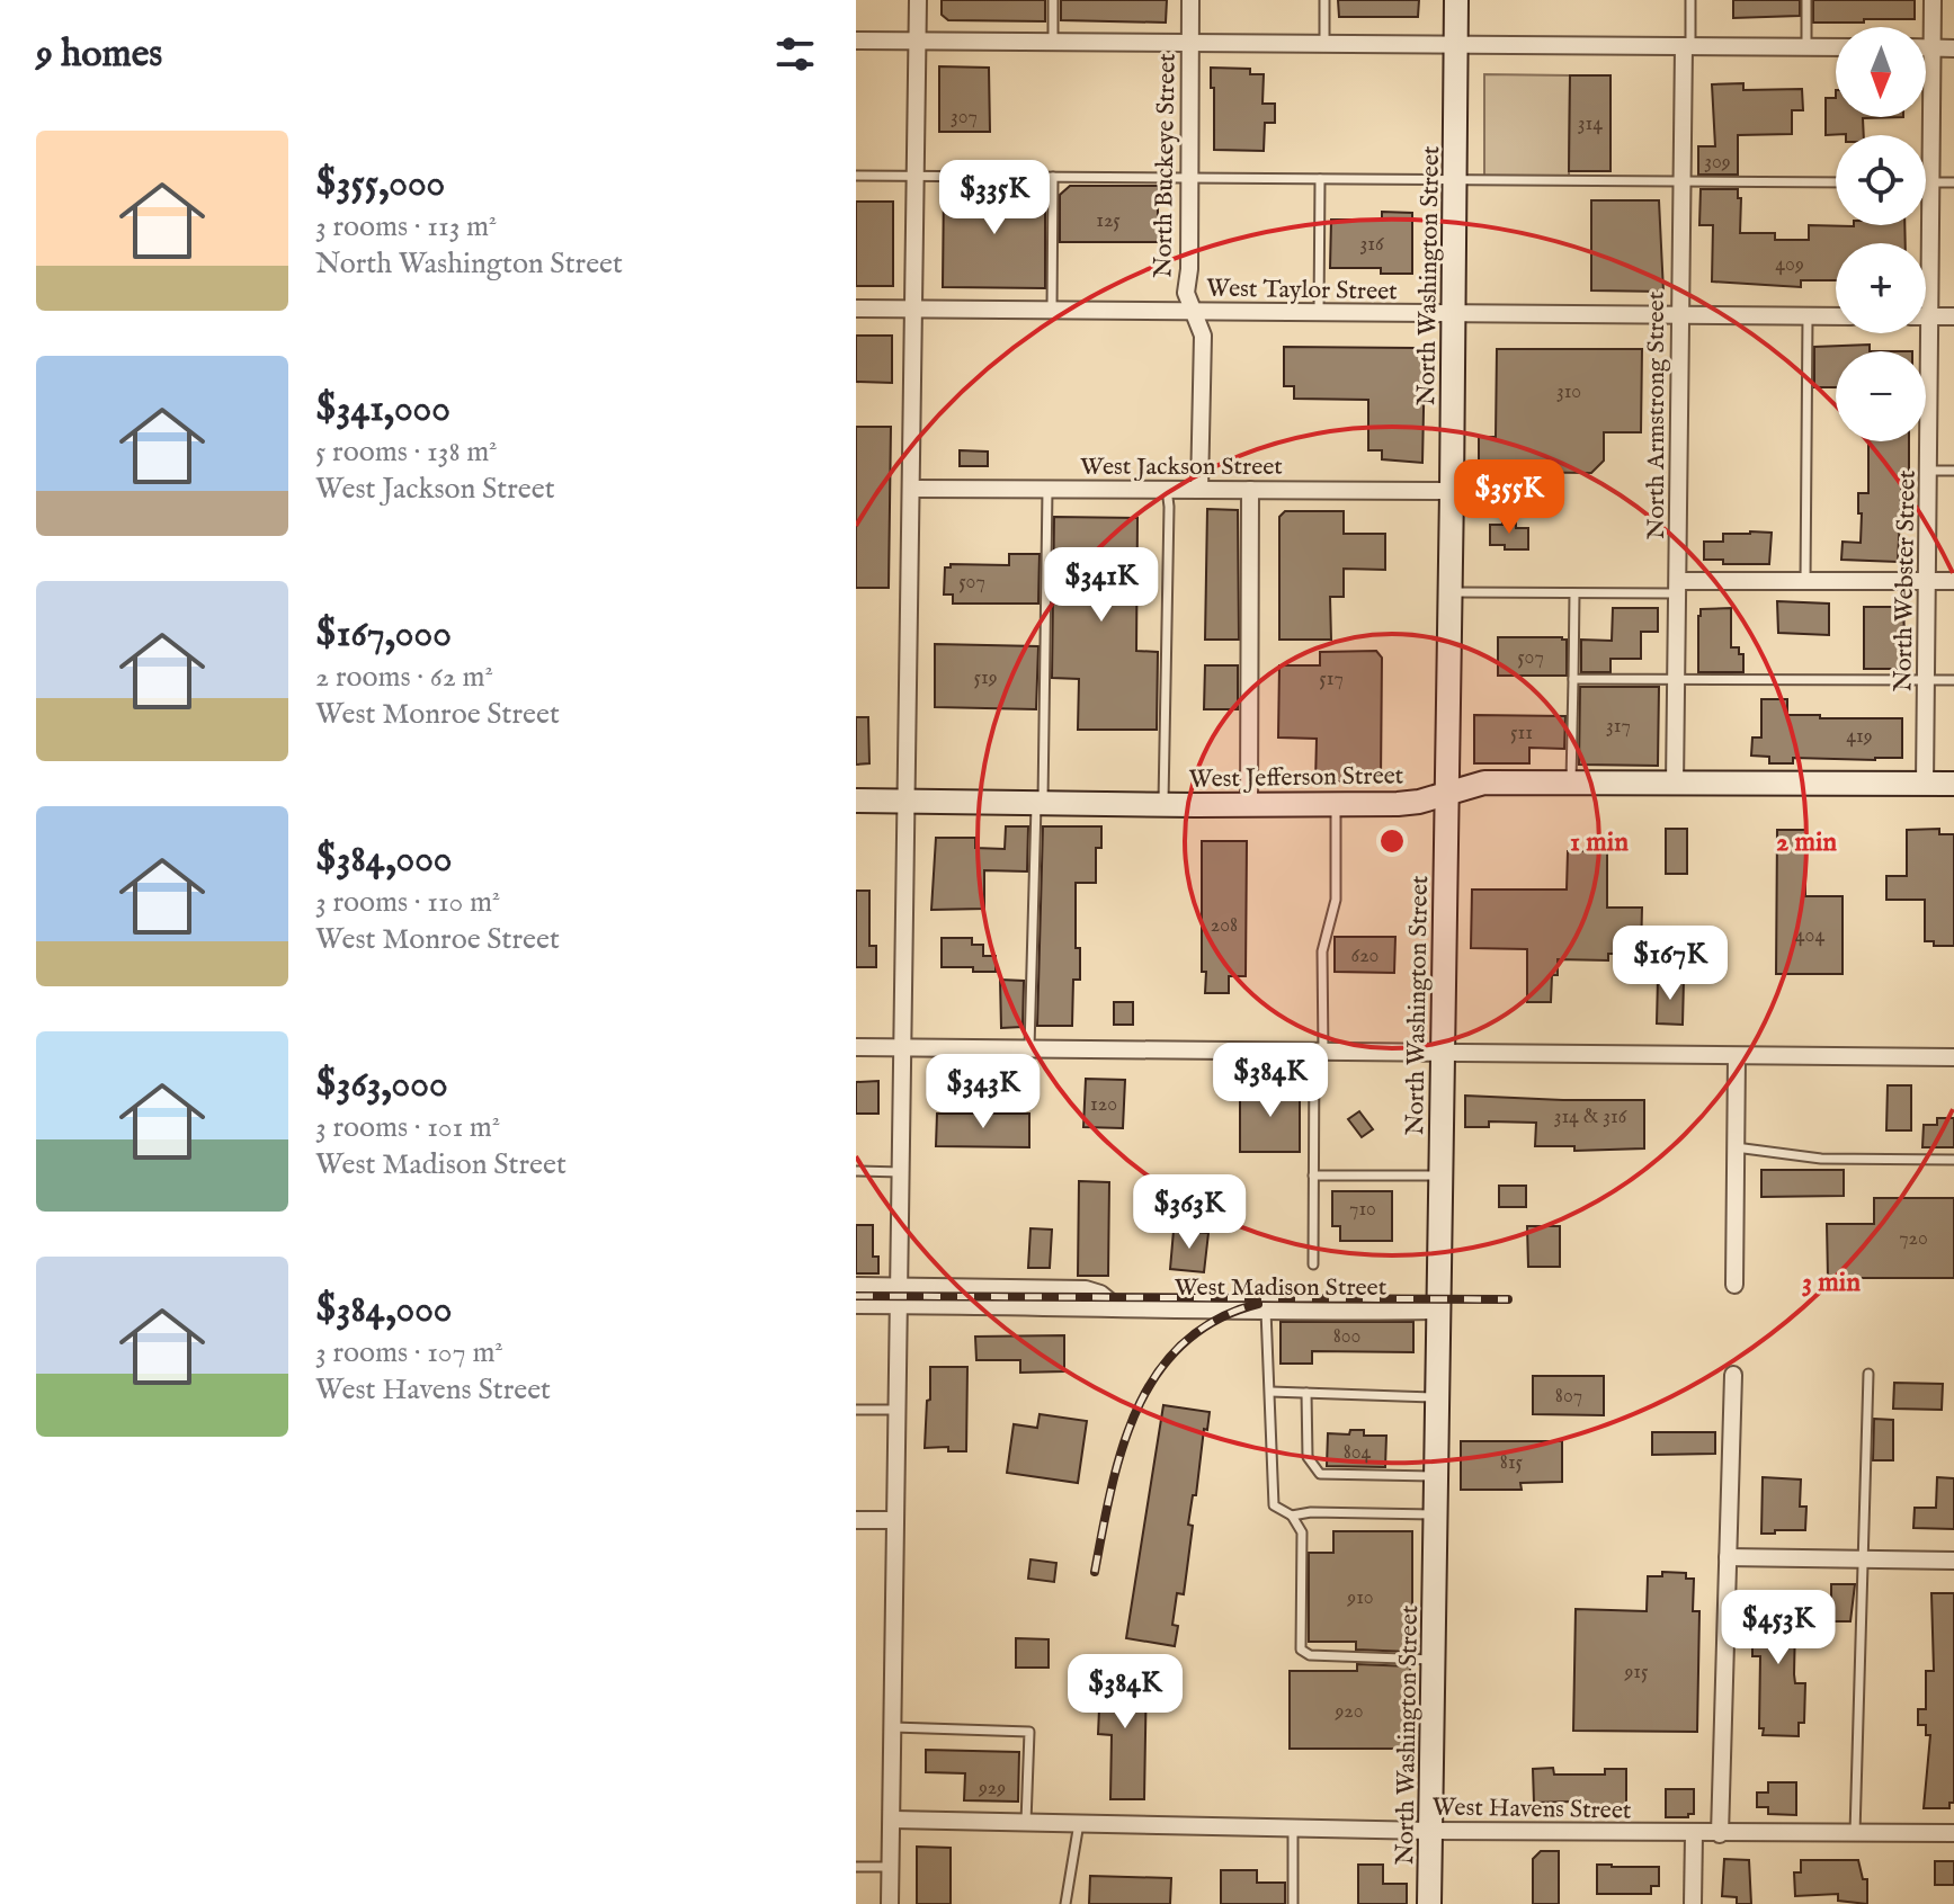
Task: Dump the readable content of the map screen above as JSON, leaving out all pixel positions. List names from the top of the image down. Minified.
{"streets":{"main road":["North Washington Street","West Jefferson Street"],"street":["North Buckeye Street","West Taylor Street","North Armstrong Street","West Jackson Street","North Webster Street","West Madison Street","West Havens Street"]},"crossings":[["North Buckeye Street","West Taylor Street"],["North Buckeye Street","West Jackson Street"],["North Washington Street","West Taylor Street"],["North Washington Street","West Jackson Street"],["North Washington Street","West Jefferson Street"],["North Washington Street","West Madison Street"],["North Washington Street","West Havens Street"],["West Taylor Street","North Armstrong Street"],["North Armstrong Street","West Jefferson Street"],["North Webster Street","West Jefferson Street"]],"house_numbers":["307","314","309","125","316","409","310","507","507","519","517","317","511","419","208","404","620","120","314 & 316","710","720","800","807","804","815","910","915","920","929"],"north":"bottom","page":{"heading":"9 homes","map_buttons":["+","−"],"list":[{"name":"$355,000","note":"3 rooms · 113 m² · North Washington Street"},{"name":"$341,000","note":"5 rooms · 138 m² · West Jackson Street"},{"name":"$167,000","note":"2 rooms · 62 m² · West Monroe Street"},{"name":"$384,000","note":"3 rooms · 110 m² · West Monroe Street"},{"name":"$363,000","note":"3 rooms · 101 m² · West Madison Street"},{"name":"$384,000","note":"3 rooms · 107 m² · West Havens Street"}],"price":["$335K","$355K","$341K","$167K","$384K","$343K","$363K","$453K","$384K"]},"rings":["1 min","2 min","3 min"]}
